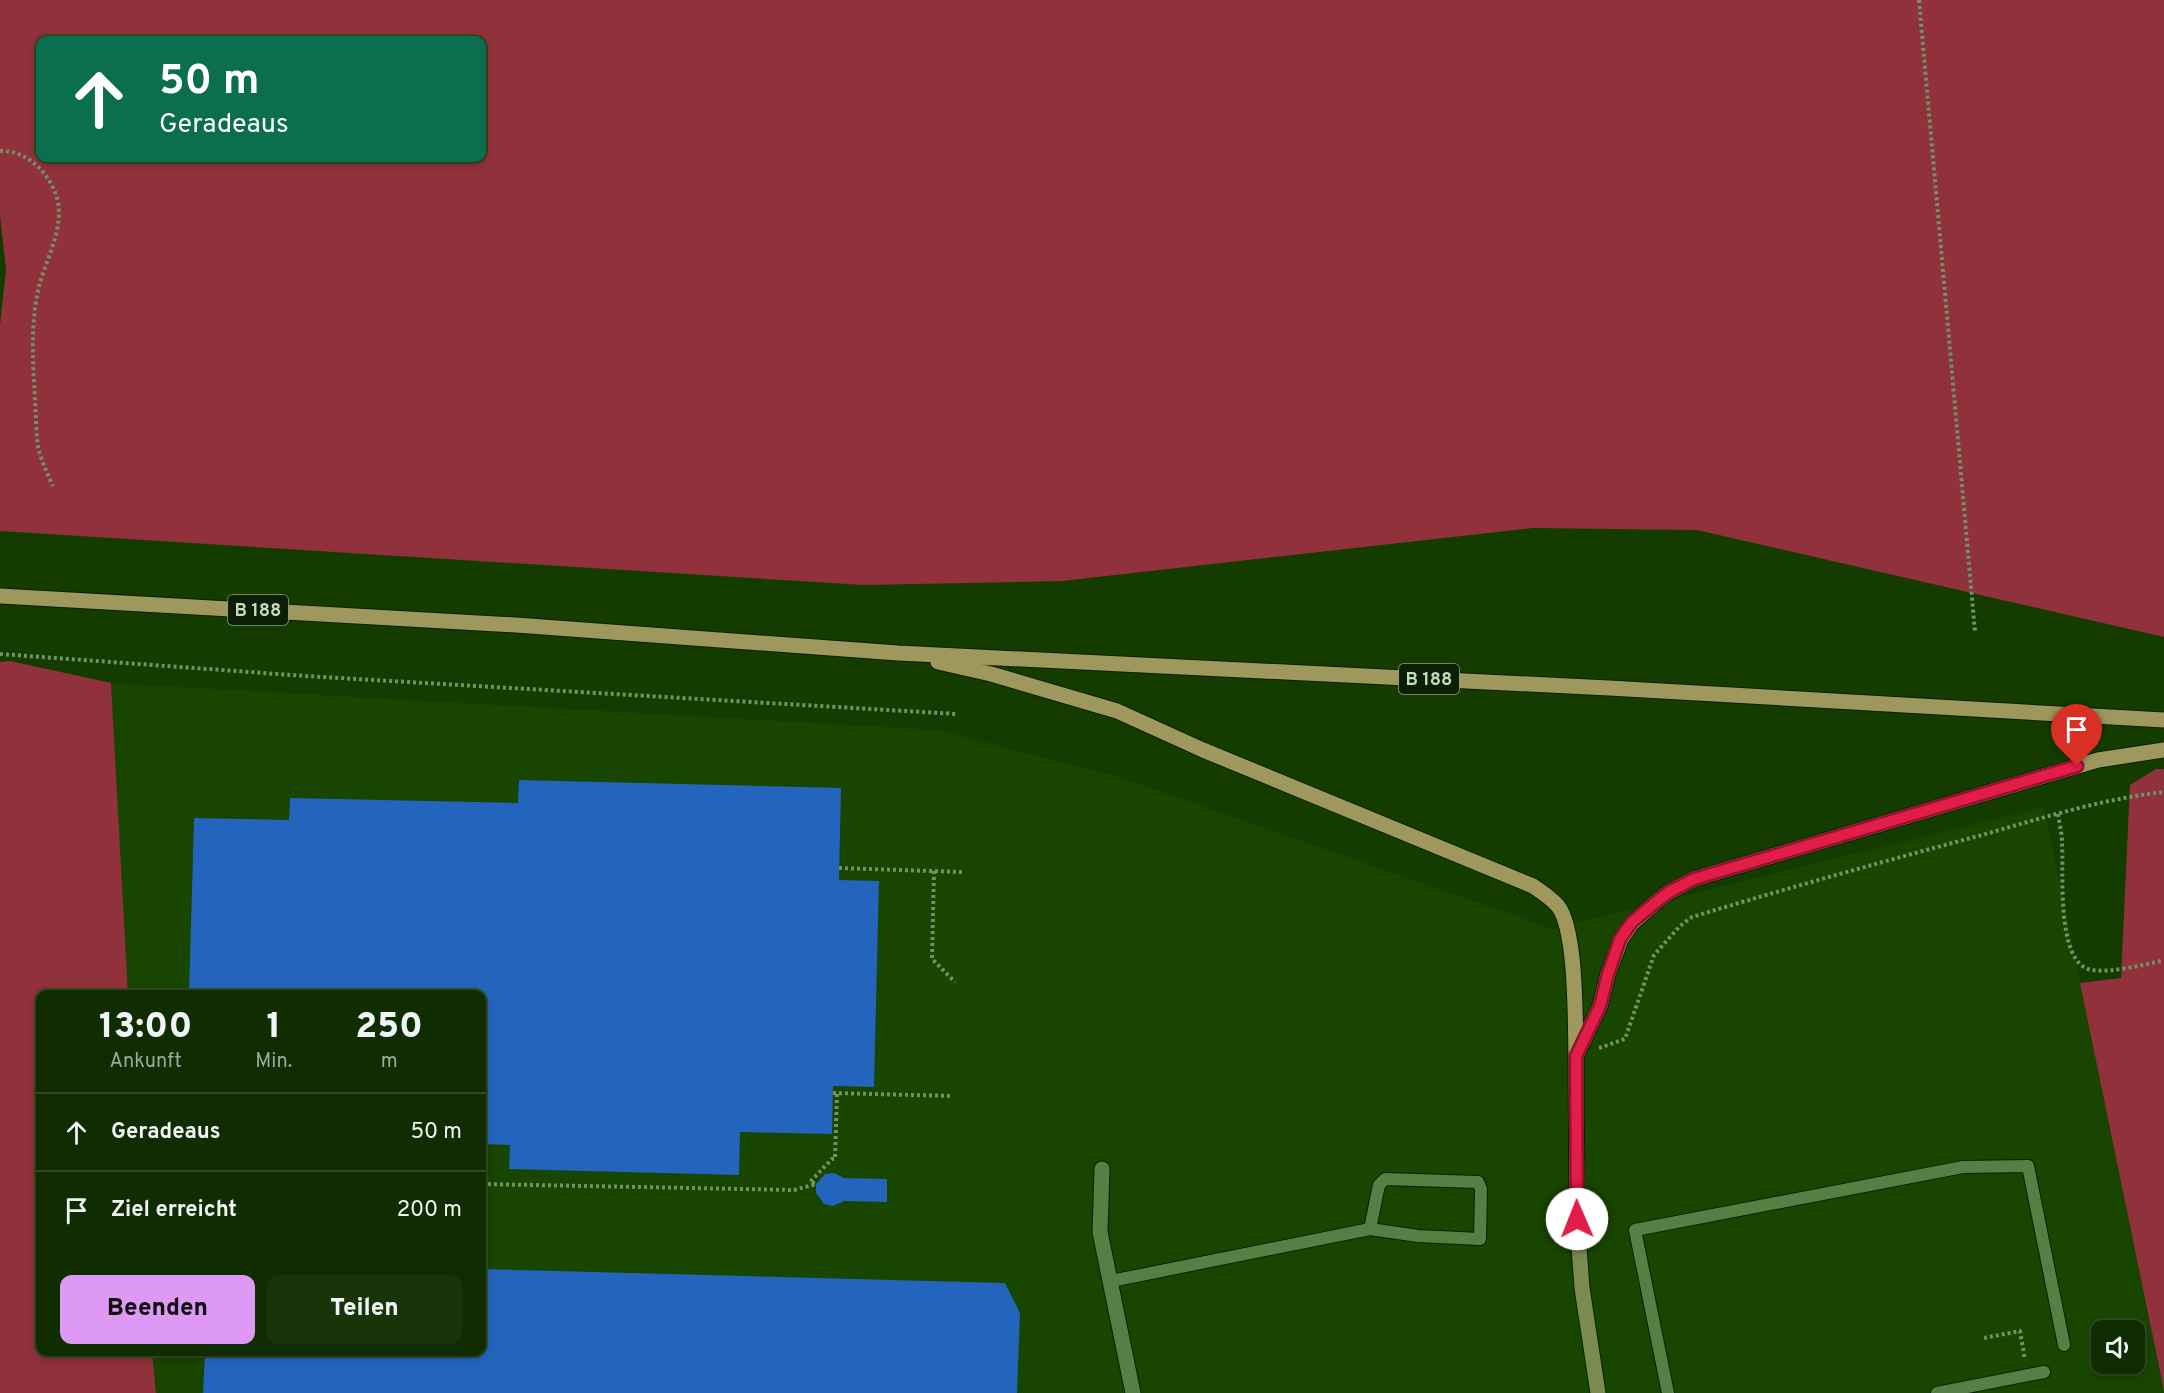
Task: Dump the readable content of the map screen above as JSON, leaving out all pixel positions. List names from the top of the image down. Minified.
{"streets":{"main road":["B 188"]},"page":{"turn":["50 m","Geradeaus"],"eta":["13:00","Ankunft","1","Min.","250","m"],"list":[{"name":"Geradeaus","value":"50 m"},{"name":"Ziel erreicht","value":"200 m"}],"buttons":["Beenden","Teilen"]}}
